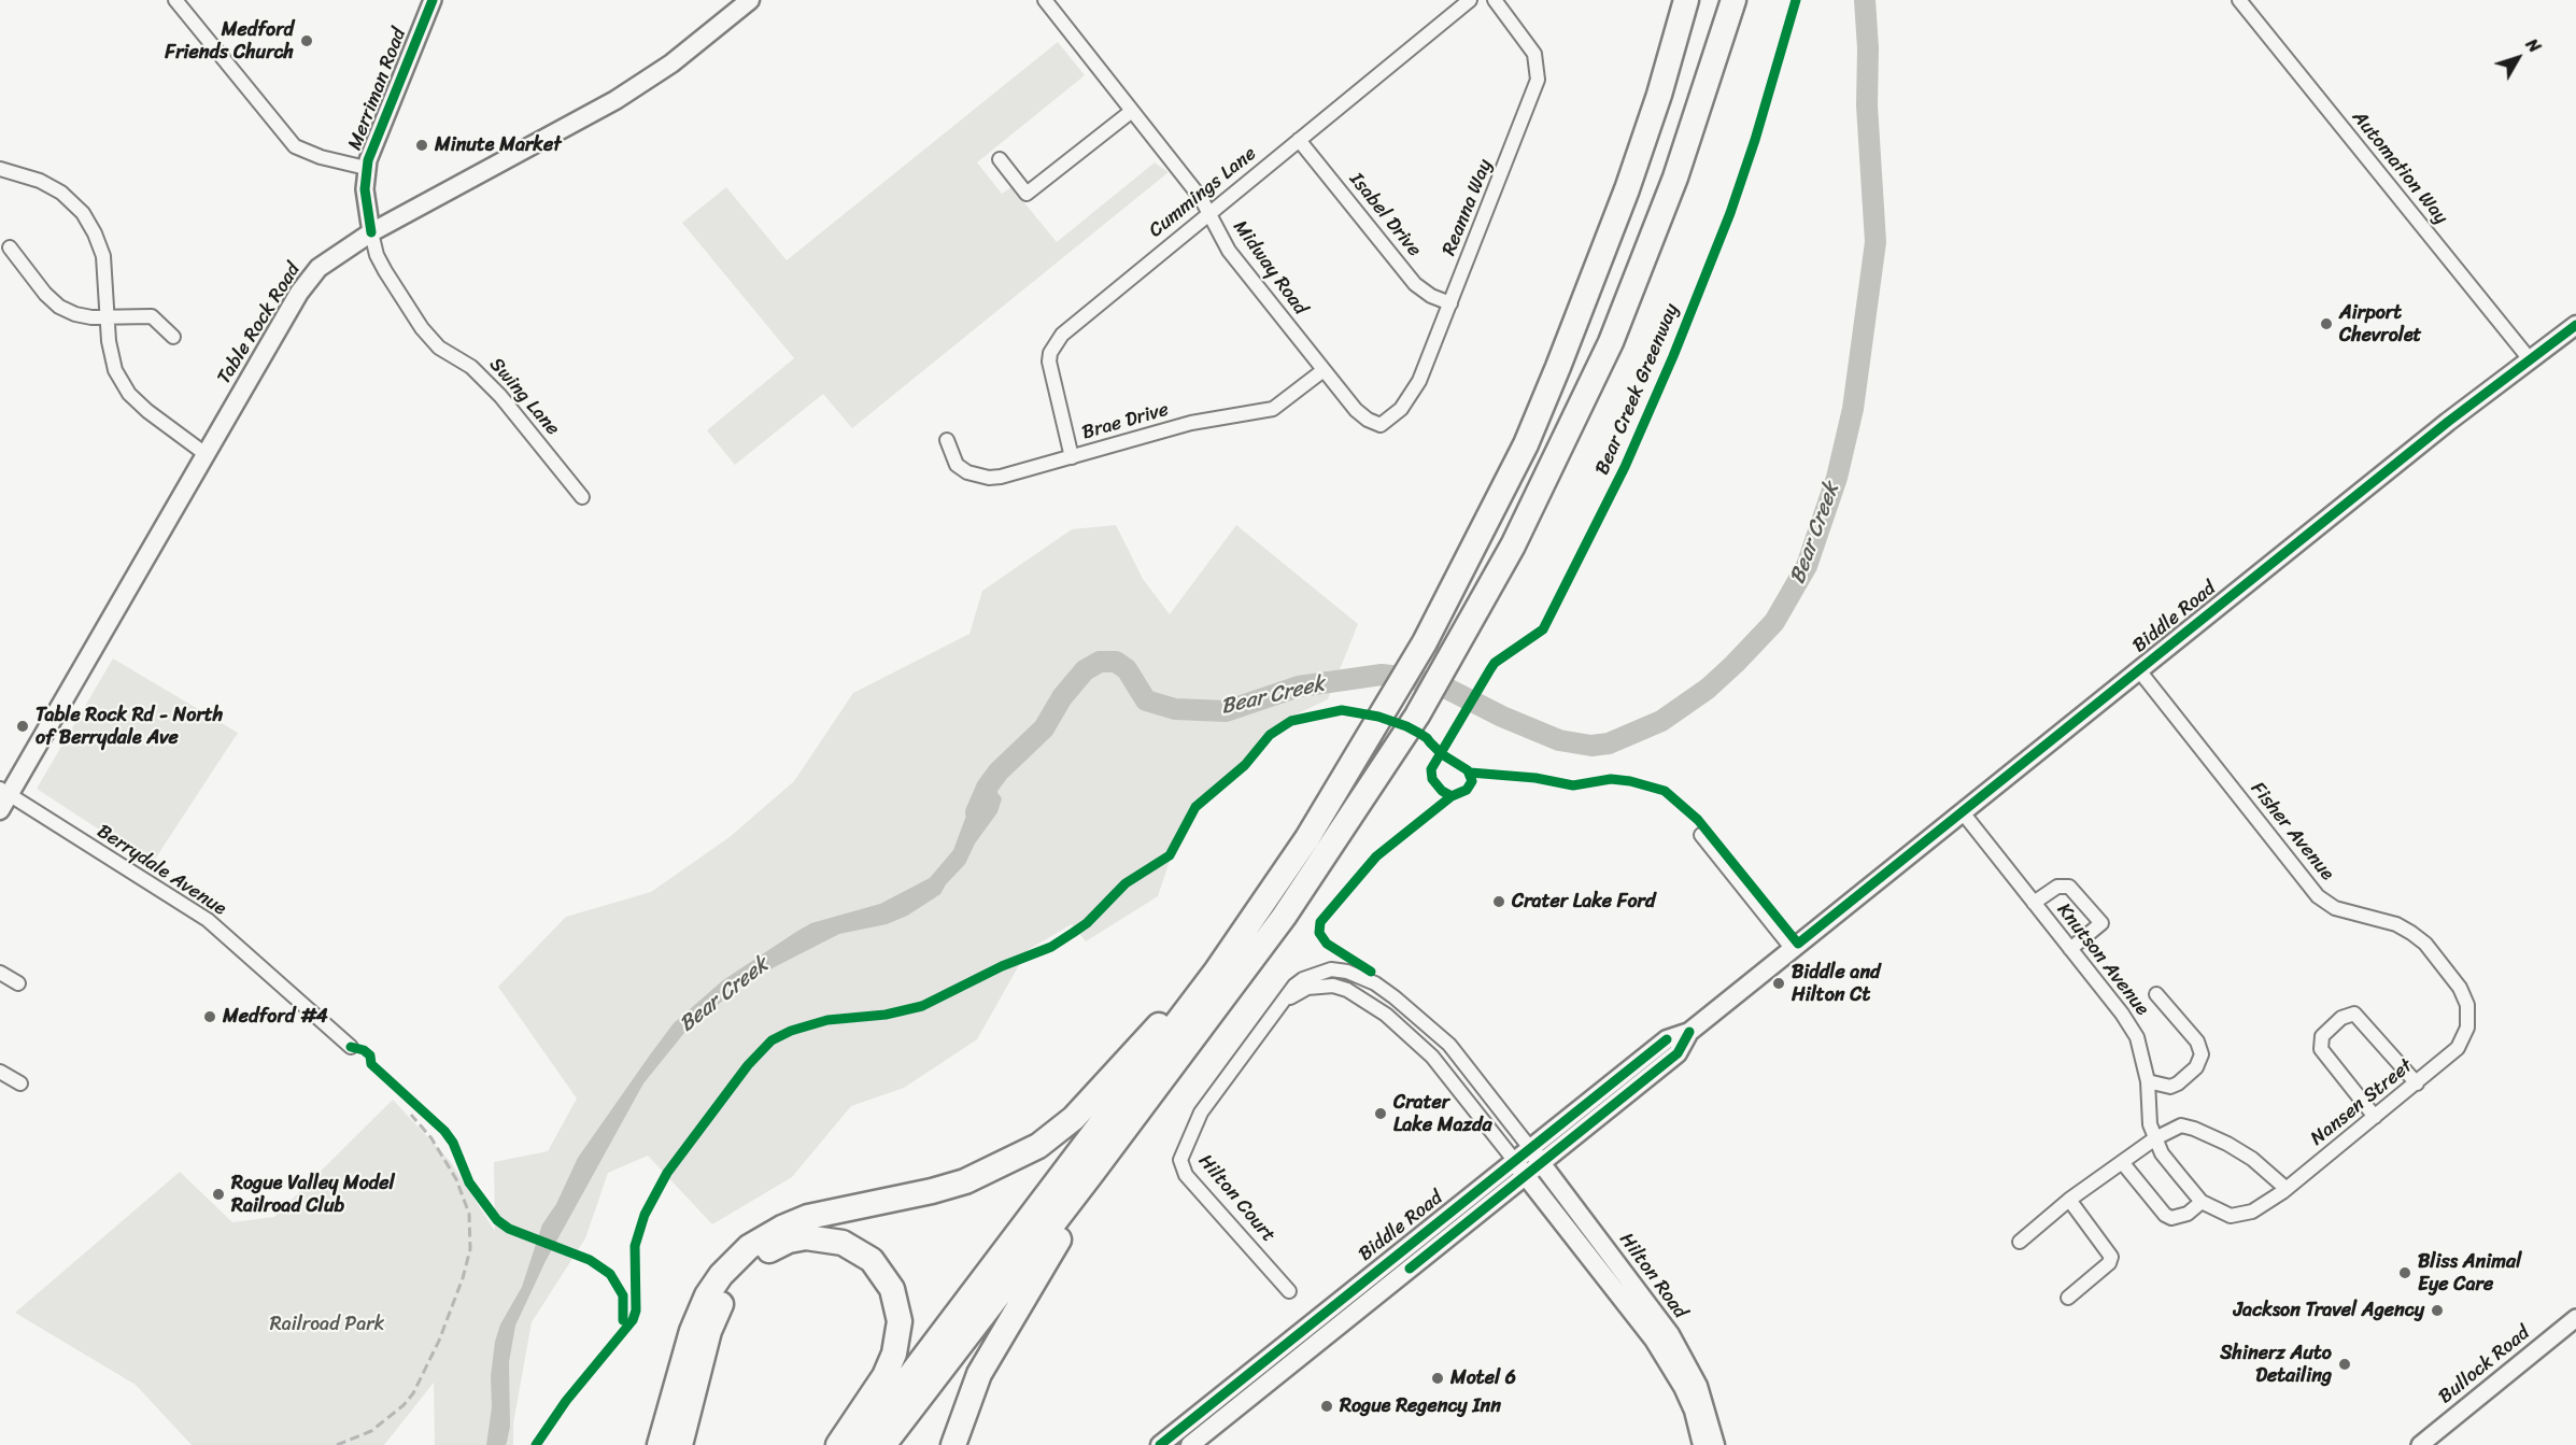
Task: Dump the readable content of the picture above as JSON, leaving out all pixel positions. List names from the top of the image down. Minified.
{"streets":{"main road":["Table Rock Road","Biddle Road","Hilton Road"],"street":["Merriman Road","Automation Way","Cummings Lane","Reanna Way","Isabel Drive","Midway Road","Swing Lane","Brae Drive","Fisher Avenue","Berrydale Avenue","Knutson Avenue","Nansen Street","Hilton Court","Bullock Road"],"cycle path":["Bear Creek Greenway"]},"crossings":[["Merriman Road","Table Rock Road"],["Merriman Road","Swing Lane"],["Automation Way","Biddle Road"],["Cummings Lane","Isabel Drive"],["Cummings Lane","Midway Road"],["Cummings Lane","Brae Drive"],["Reanna Way","Isabel Drive"],["Reanna Way","Midway Road"],["Midway Road","Brae Drive"],["Table Rock Road","Swing Lane"],["Table Rock Road","Berrydale Avenue"],["Biddle Road","Fisher Avenue"],["Biddle Road","Knutson Avenue"],["Biddle Road","Hilton Court"],["Biddle Road","Hilton Road"],["Fisher Avenue","Nansen Street"],["Knutson Avenue","Nansen Street"],["Hilton Court","Hilton Road"]],"water":["Bear Creek"],"parks":["Railroad Park"],"places":["Medford Friends Church","Minute Market","Airport Chevrolet","Table Rock Rd - North of Berrydale Ave","Crater Lake Ford","Biddle and Hilton Ct","Medford #4","Crater Lake Mazda","Rogue Valley Model Railroad Club","Bliss Animal Eye Care","Jackson Travel Agency","Shinerz Auto Detailing","Motel 6","Rogue Regency Inn"],"north":"top right"}
